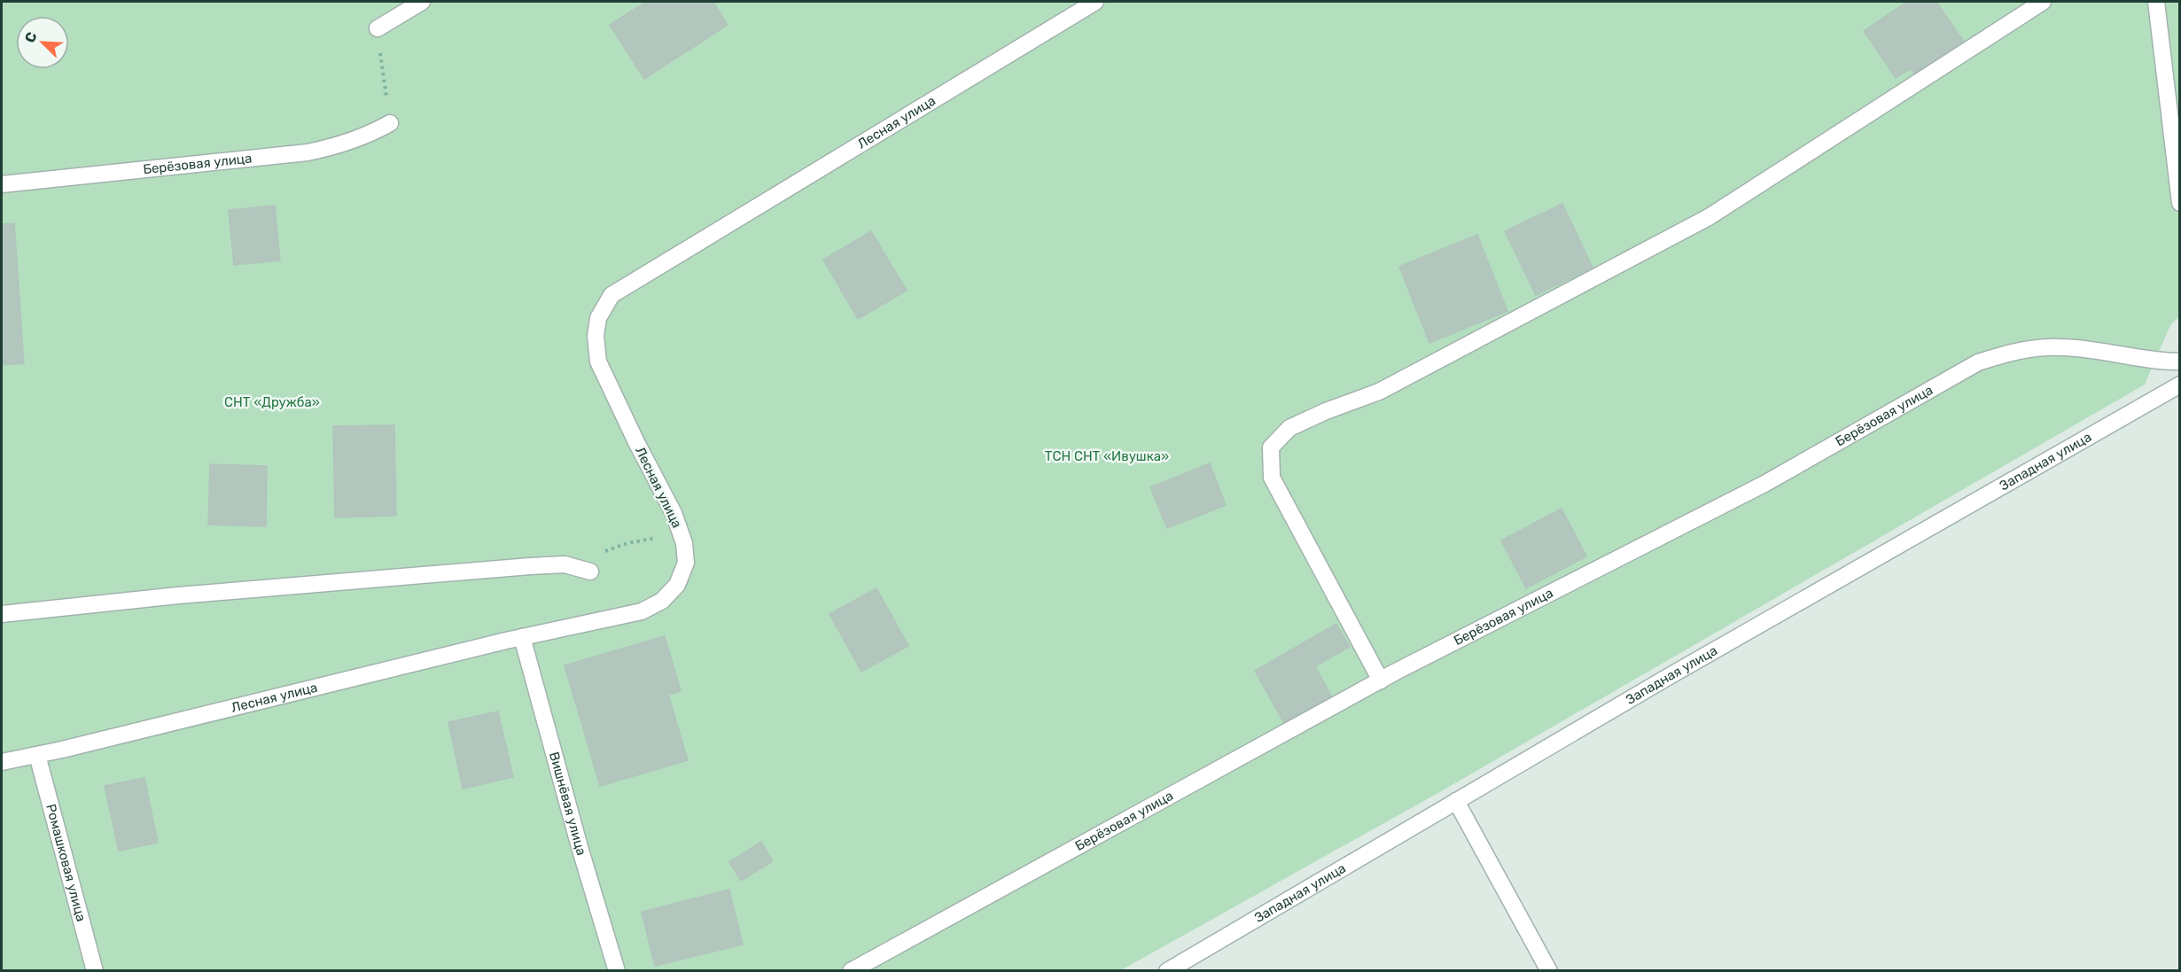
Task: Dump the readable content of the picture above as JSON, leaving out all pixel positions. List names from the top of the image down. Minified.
{"streets":{"street":["Лесная улица","Берёзовая улица","Западная улица","Вишнёвая улица","Ромашковая улица"]},"crossings":[["Лесная улица","Вишнёвая улица"],["Лесная улица","Ромашковая улица"]],"parks":["СНТ «Дружба»","ТСН СНТ «Ивушка»"],"north":"top left"}
